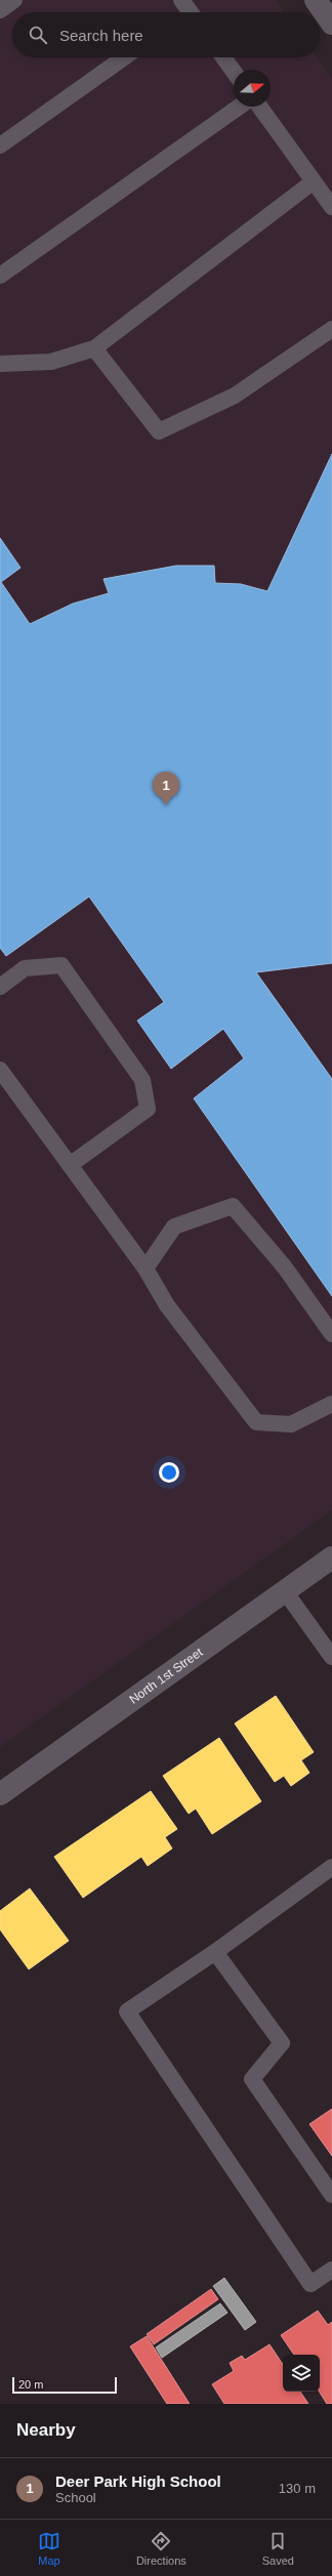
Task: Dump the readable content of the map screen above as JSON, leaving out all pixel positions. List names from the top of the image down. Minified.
{"streets":{"street":["North 1st Street"]},"scale_bar":"20 m","north":"right","page":{"search":"Search here","pins":"1","scale":"20 m","heading":"Nearby","list":[{"mark":"1","name":"Deer Park High School","note":"School","value":"130 m"}],"nav":["Map","Directions","Saved"]}}
